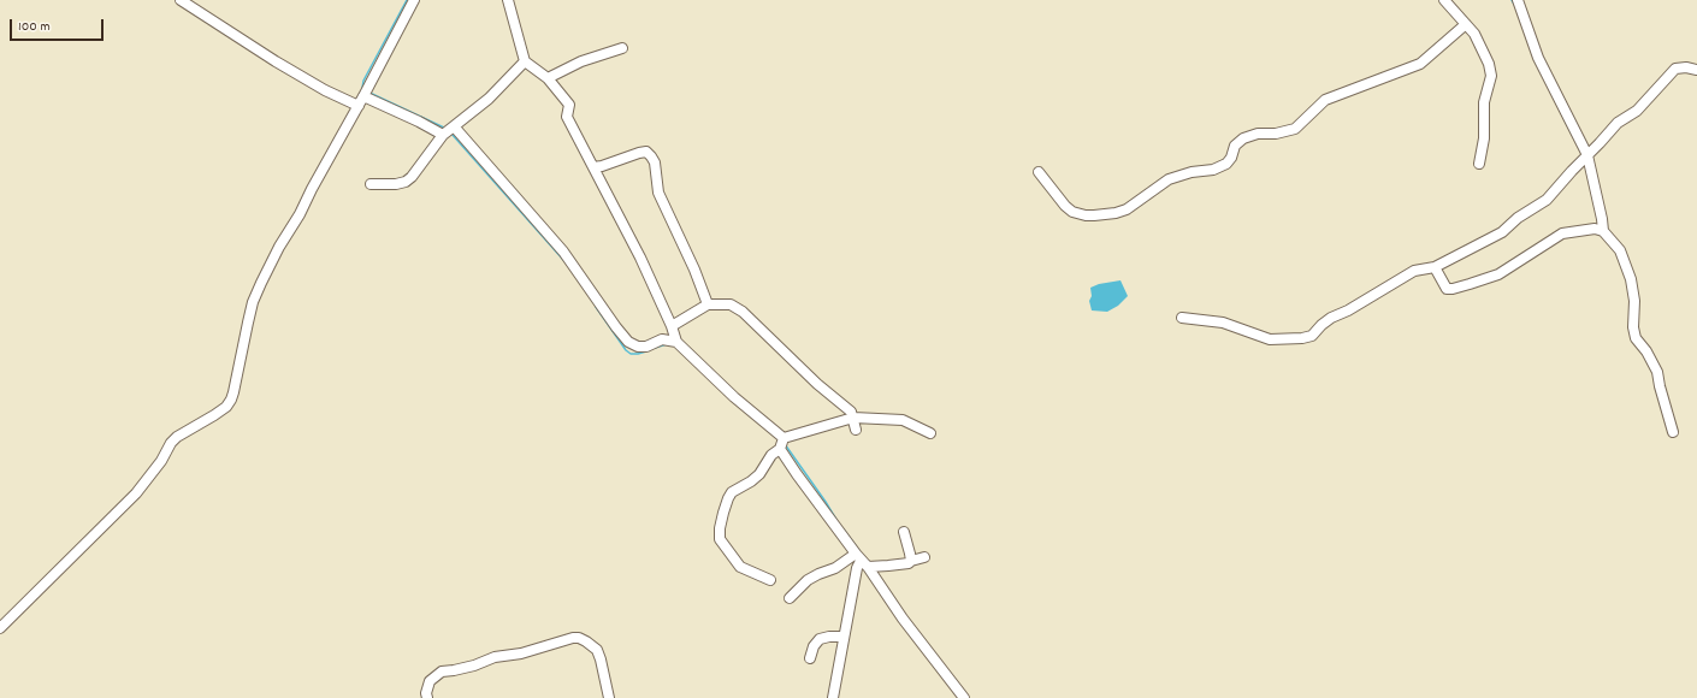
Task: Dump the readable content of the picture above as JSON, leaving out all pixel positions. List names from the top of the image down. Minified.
{"scale_bar":"100 m"}
